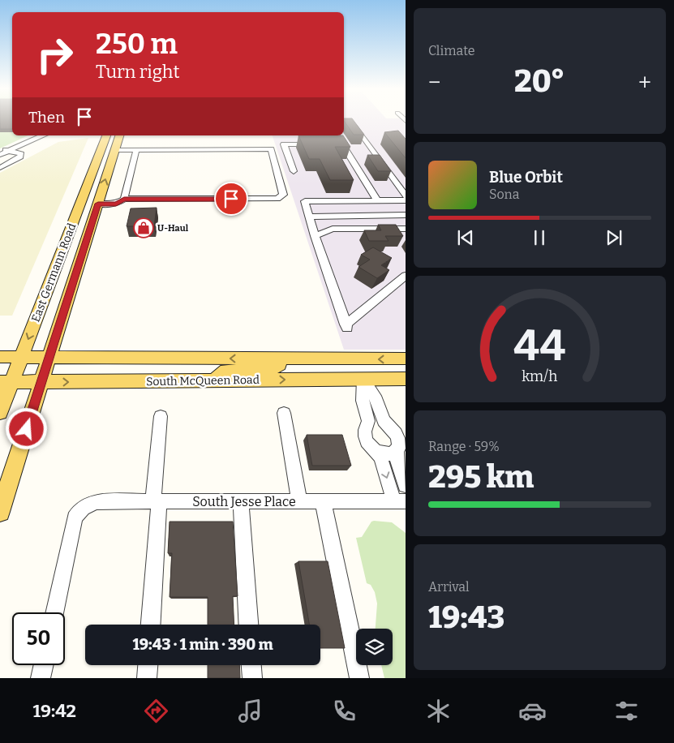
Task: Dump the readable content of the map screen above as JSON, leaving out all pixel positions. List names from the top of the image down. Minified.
{"streets":{"main road":["East Germann Road","South McQueen Road"],"street":["South Jesse Place"]},"crossings":[["East Germann Road","South McQueen Road"]],"places":{"shop":["U-Haul"]},"page":{"tile":["Climate",["Range · 59%","295 km"],["Arrival","19:43"]],"turn":["250 m","Turn right"],"heat":["−","20°","+"],"then":"Then","song":["Blue Orbit","Sona"],"limit":"50","trip":"19:43 · 1 min · 390 m","tabs":"19:42","gauge":["44","km/h"]}}
